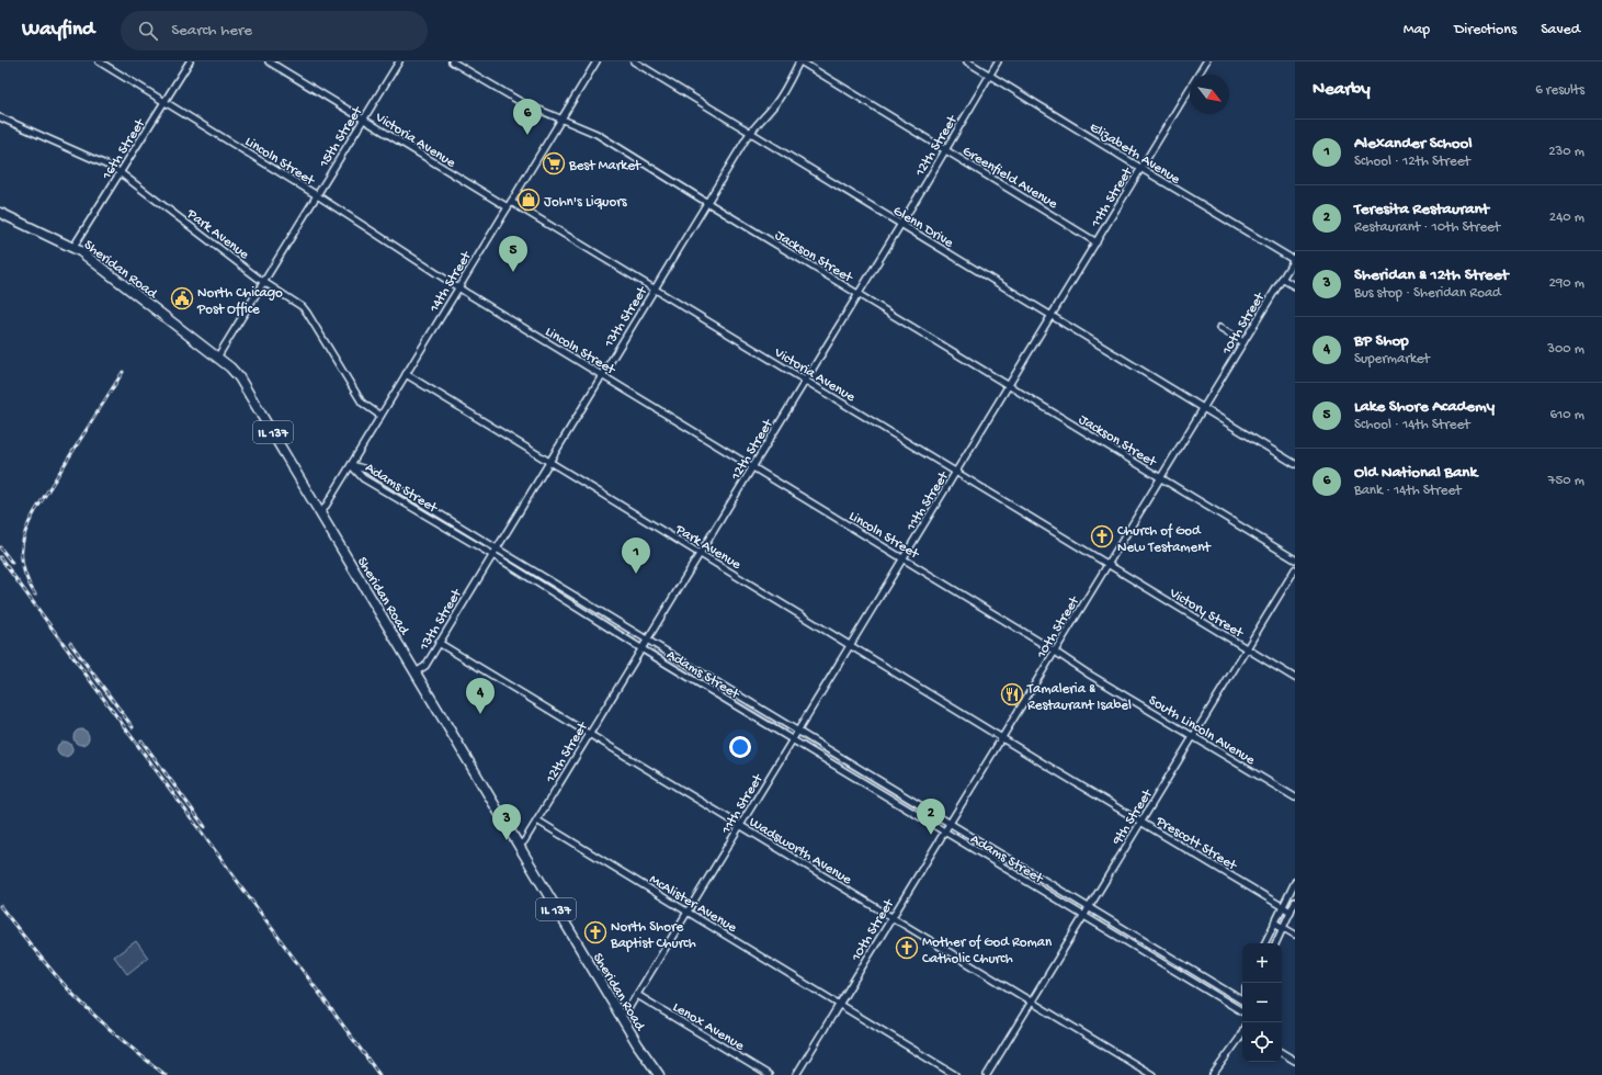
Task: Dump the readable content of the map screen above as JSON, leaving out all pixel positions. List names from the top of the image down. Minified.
{"streets":{"highway":["Sheridan Road","IL 137"],"street":["15th Street","Victoria Avenue","12th Street","16th Street","Elizabeth Avenue","Lincoln Street","Greenfield Avenue","11th Street","Glenn Drive","Park Avenue","Jackson Street","14th Street","13th Street","10th Street","Adams Street","Victory Street","South Lincoln Avenue","9th Street","Prescott Street","Wadsworth Avenue","McAlister Avenue","Lenox Avenue"]},"crossings":[["15th Street","Victoria Avenue"],["15th Street","Lincoln Street"],["15th Street","Park Avenue"],["15th Street","Sheridan Road"],["Victoria Avenue","12th Street"],["Victoria Avenue","11th Street"],["Victoria Avenue","14th Street"],["Victoria Avenue","13th Street"],["Victoria Avenue","10th Street"],["Victoria Avenue","Victory Street"],["12th Street","Elizabeth Avenue"],["12th Street","Lincoln Street"],["12th Street","Greenfield Avenue"],["12th Street","Glenn Drive"],["12th Street","Park Avenue"],["12th Street","Jackson Street"],["12th Street","Sheridan Road"],["12th Street","Adams Street"],["12th Street","Wadsworth Avenue"],["12th Street","McAlister Avenue"],["16th Street","Lincoln Street"],["16th Street","Park Avenue"],["16th Street","Sheridan Road"],["Elizabeth Avenue","11th Street"],["Elizabeth Avenue","10th Street"],["Lincoln Street","11th Street"],["Lincoln Street","14th Street"],["Lincoln Street","13th Street"],["Lincoln Street","10th Street"],["Lincoln Street","South Lincoln Avenue"],["Greenfield Avenue","11th Street"],["Greenfield Avenue","13th Street"],["11th Street","Glenn Drive"],["11th Street","Park Avenue"],["11th Street","Jackson Street"],["11th Street","Sheridan Road"],["11th Street","Adams Street"],["11th Street","Wadsworth Avenue"],["11th Street","McAlister Avenue"],["11th Street","Lenox Avenue"],["Glenn Drive","13th Street"],["Glenn Drive","10th Street"],["Park Avenue","14th Street"],["Park Avenue","13th Street"],["Park Avenue","10th Street"],["Park Avenue","Prescott Street"],["Jackson Street","14th Street"],["Jackson Street","13th Street"],["Jackson Street","10th Street"],["Sheridan Road","14th Street"],["Sheridan Road","13th Street"],["14th Street","Adams Street"],["13th Street","Adams Street"],["13th Street","Wadsworth Avenue"],["10th Street","Adams Street"],["10th Street","Victory Street"],["10th Street","South Lincoln Avenue"],["10th Street","Prescott Street"],["10th Street","Wadsworth Avenue"],["10th Street","McAlister Avenue"],["Adams Street","9th Street"],["Victory Street","9th Street"],["South Lincoln Avenue","9th Street"],["9th Street","Prescott Street"],["9th Street","Wadsworth Avenue"]],"places":{"supermarket":["Best Market"],"shop":["John's Liquors"],"public building":["North Chicago Post Office"],"church":["Church of God New Testament","North Shore Baptist Church","Mother of God Roman Catholic Church"],"restaurant":["Tamaleria & Restaurant Isabel"]},"north":"bottom right","page":{"header":"Wayfind","search":"Search here","nav":["Map","Directions","Saved"],"heading":["Nearby","6 results"],"pins":["6","5","1","4","2","3"],"list":[{"mark":"1","name":"Alexander School","note":"School · 12th Street","value":"230 m"},{"mark":"2","name":"Teresita Restaurant","note":"Restaurant · 10th Street","value":"240 m"},{"mark":"3","name":"Sheridan & 12th Street","note":"Bus stop · Sheridan Road","value":"290 m"},{"mark":"4","name":"BP Shop","note":"Supermarket","value":"300 m"},{"mark":"5","name":"Lake Shore Academy","note":"School · 14th Street","value":"610 m"},{"mark":"6","name":"Old National Bank","note":"Bank · 14th Street","value":"750 m"}],"map_buttons":["+","−"]}}
